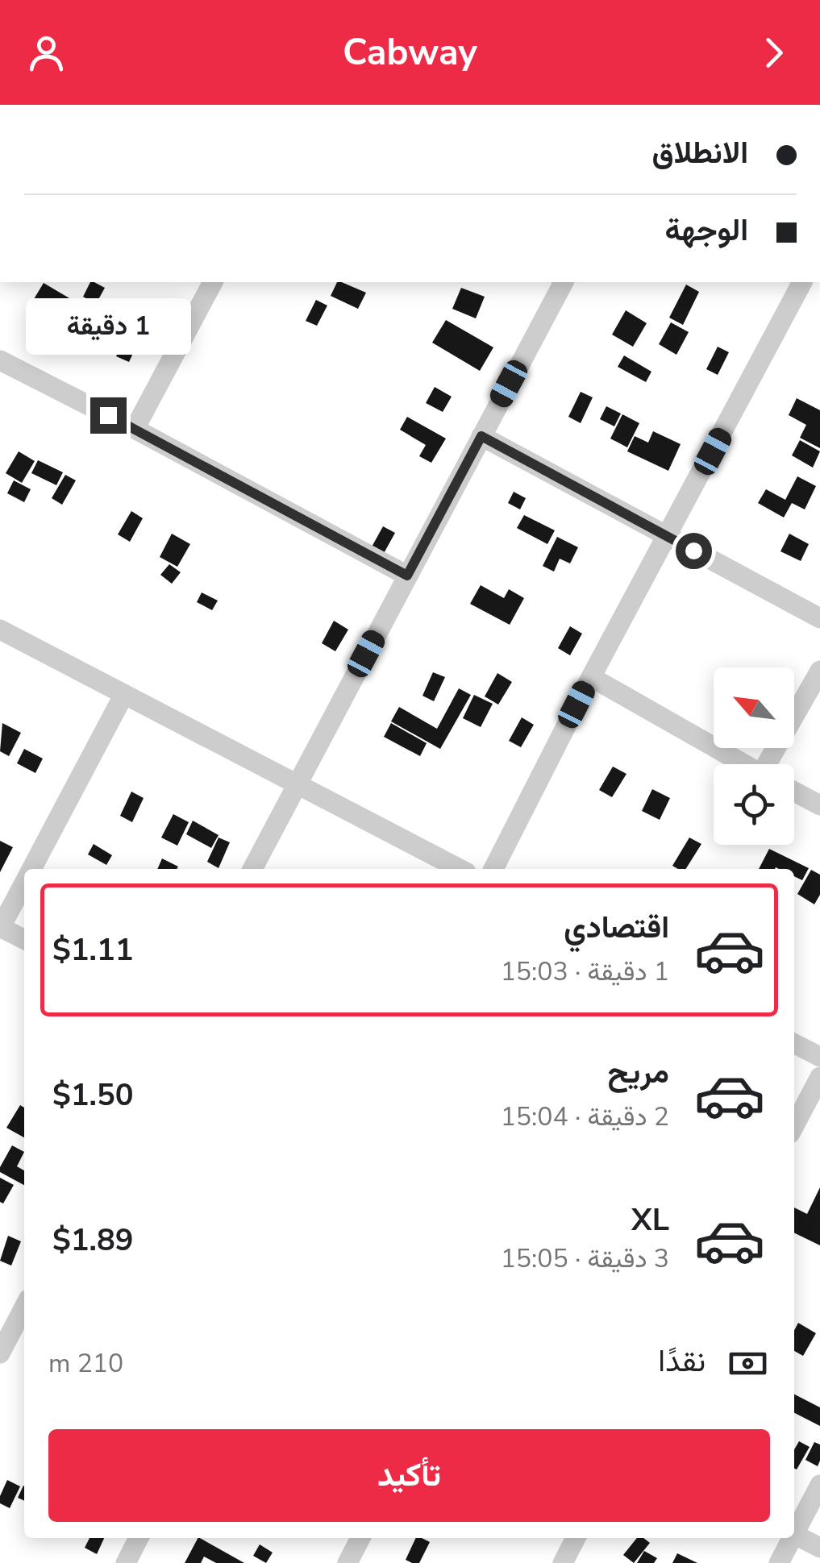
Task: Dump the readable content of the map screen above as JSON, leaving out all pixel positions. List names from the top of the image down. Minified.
{"north":"top left","page":{"header":"Cabway","banner":["الانطلاق","الوجهة"],"bubble":"1 دقيقة","list":[{"name":"اقتصادي","note":"1 دقيقة · 15:03","value":"$1.11"},{"name":"مريح","note":"2 دقيقة · 15:04","value":"$1.50"},{"name":"XL","note":"3 دقيقة · 15:05","value":"$1.89"}],"pay":["نقدًا","210 m"],"buttons":"تأكيد"}}
